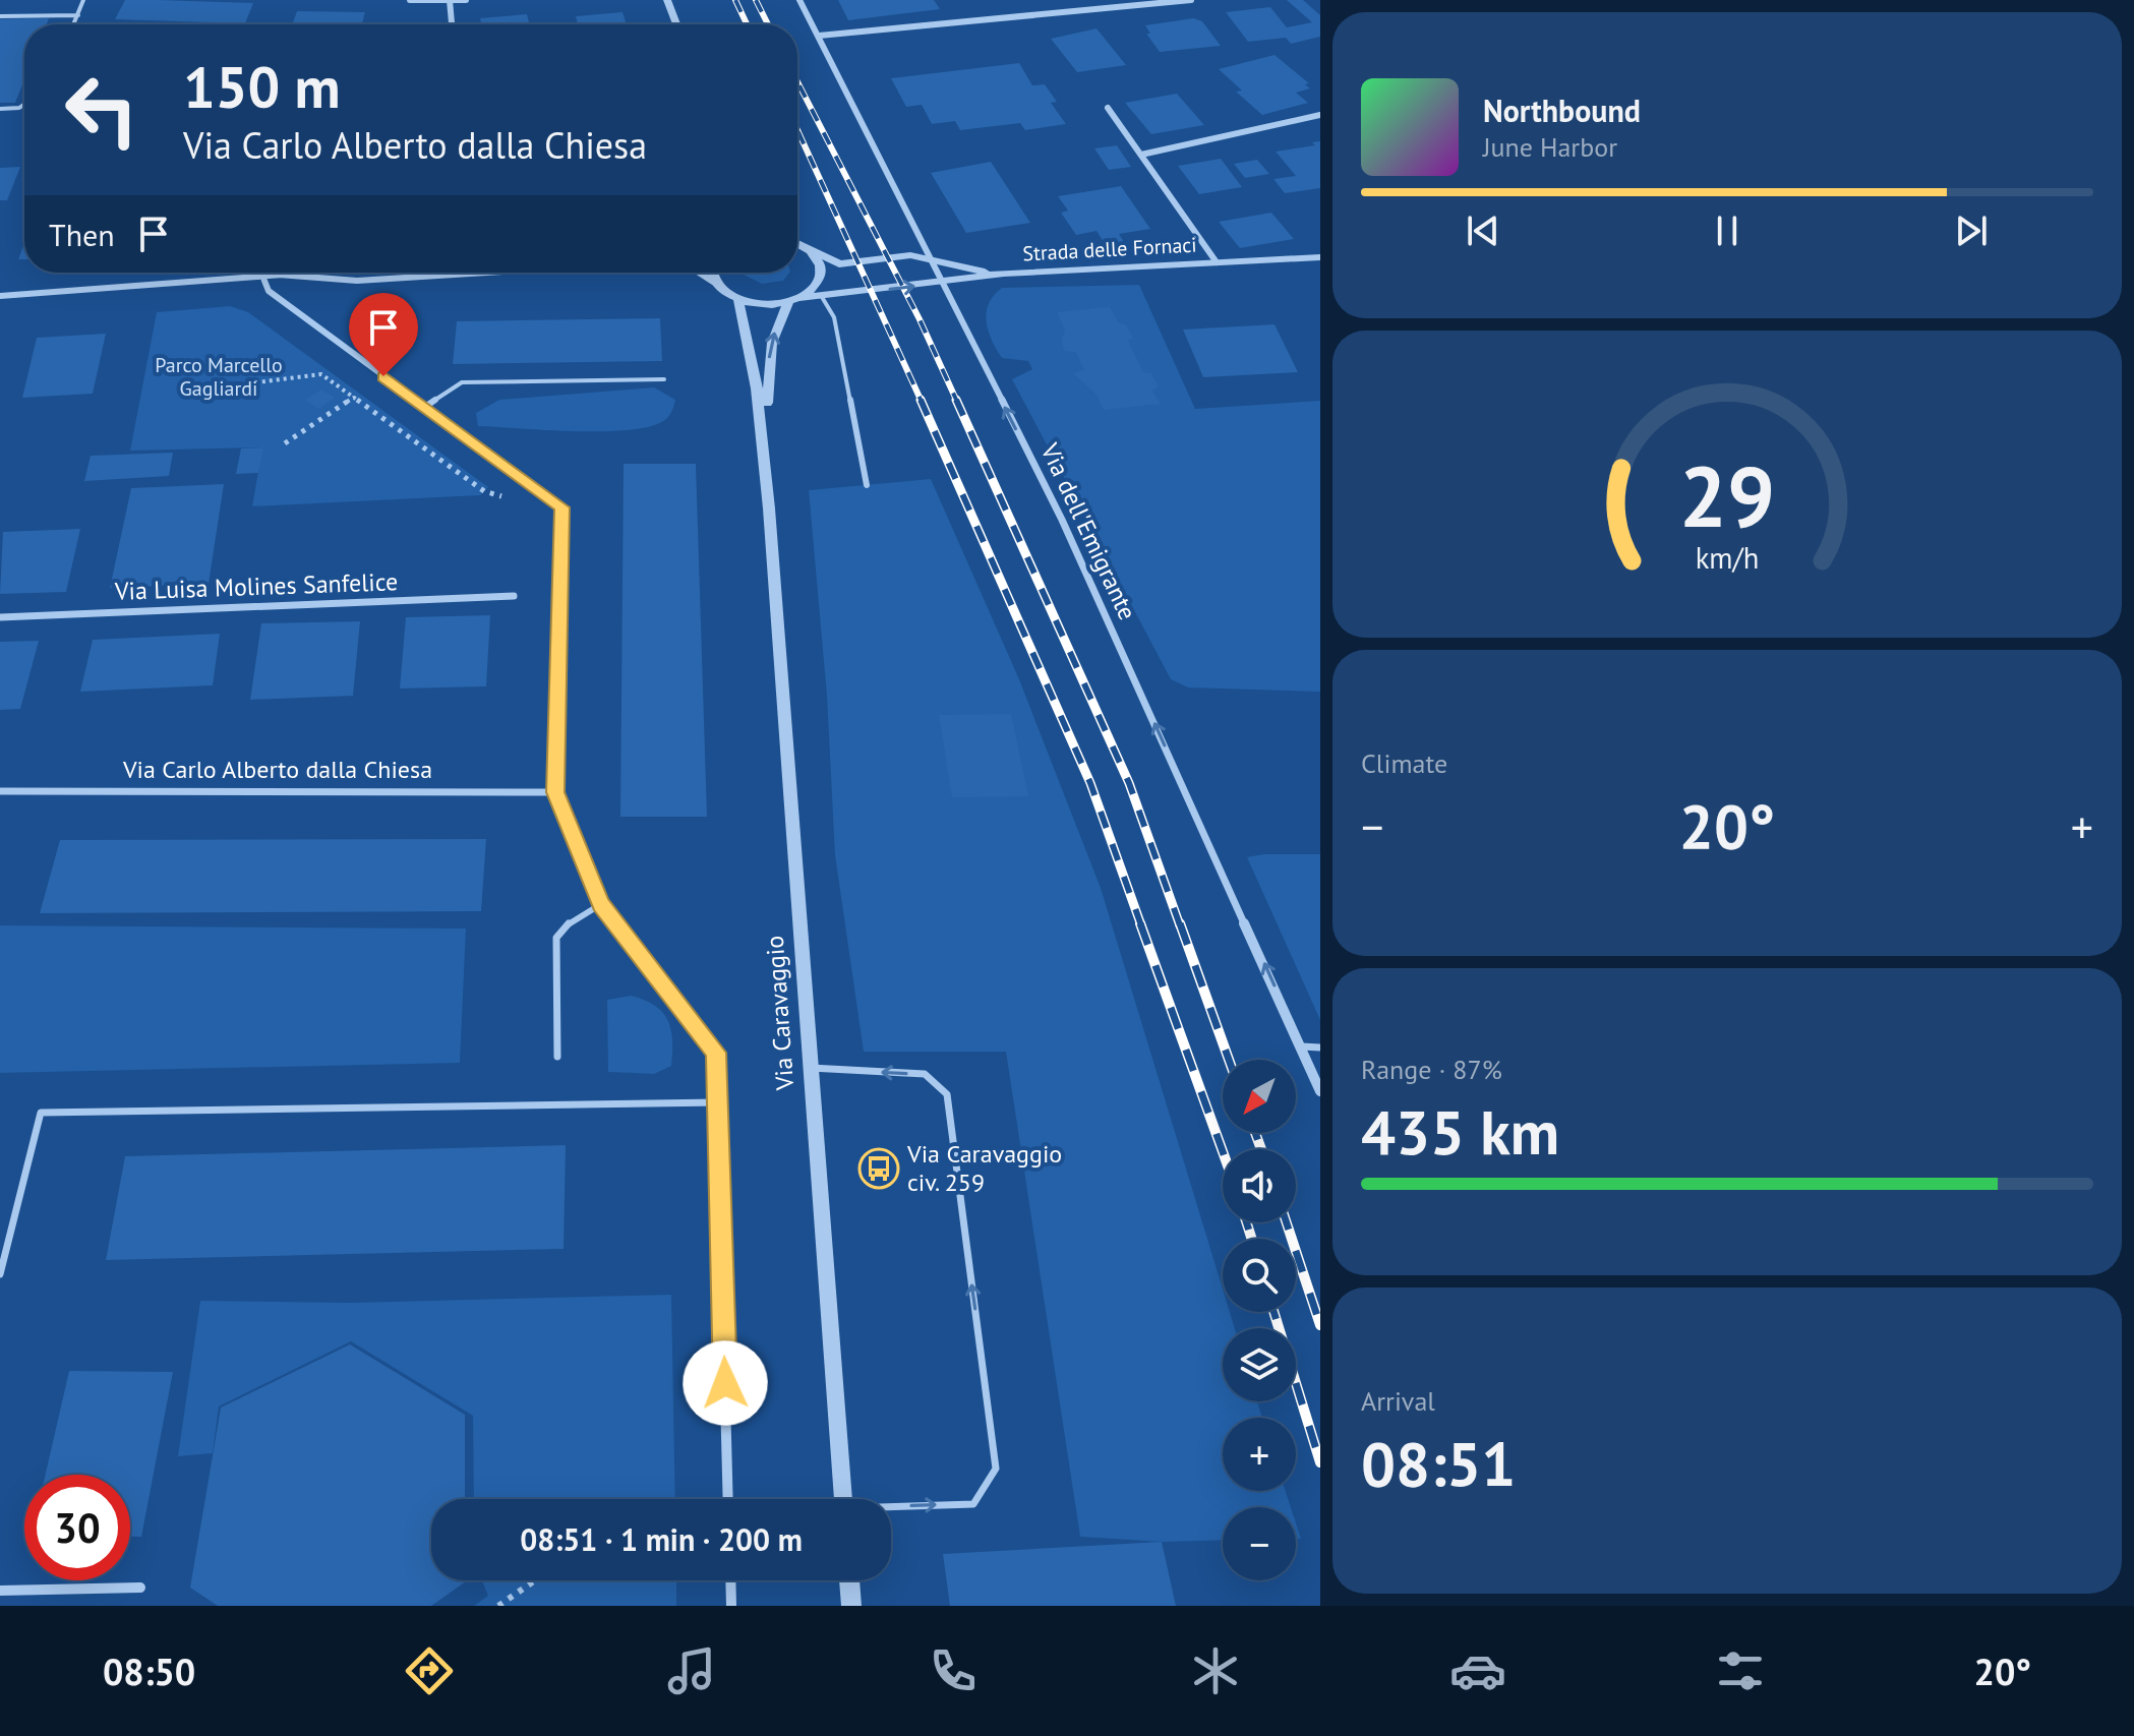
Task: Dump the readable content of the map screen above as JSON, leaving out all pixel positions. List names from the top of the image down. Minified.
{"streets":{"street":["Strada delle Fornaci","Via dell'Emigrante","Via Luisa Molines Sanfelice","Via Carlo Alberto dalla Chiesa","Via Caravaggio"]},"crossings":[["Strada delle Fornaci","Via dell'Emigrante"],["Strada delle Fornaci","Via Caravaggio"]],"one_way":["Via dell'Emigrante"],"parks":["Parco Marcello Gagliardi"],"places":{"bus stop":["Via Caravaggio civ. 259"]},"north":"bottom left","page":{"turn":["150 m","Via Carlo Alberto dalla Chiesa"],"song":["Northbound","June Harbor"],"then":"Then","tile":["Climate",["Range · 87%","435 km"],["Arrival","08:51"]],"heat":["−","20°","+"],"map_buttons":["+","−"],"limit":"30","trip":"08:51 · 1 min · 200 m","tabs":["08:50","20°"],"gauge":["29","km/h"]}}
